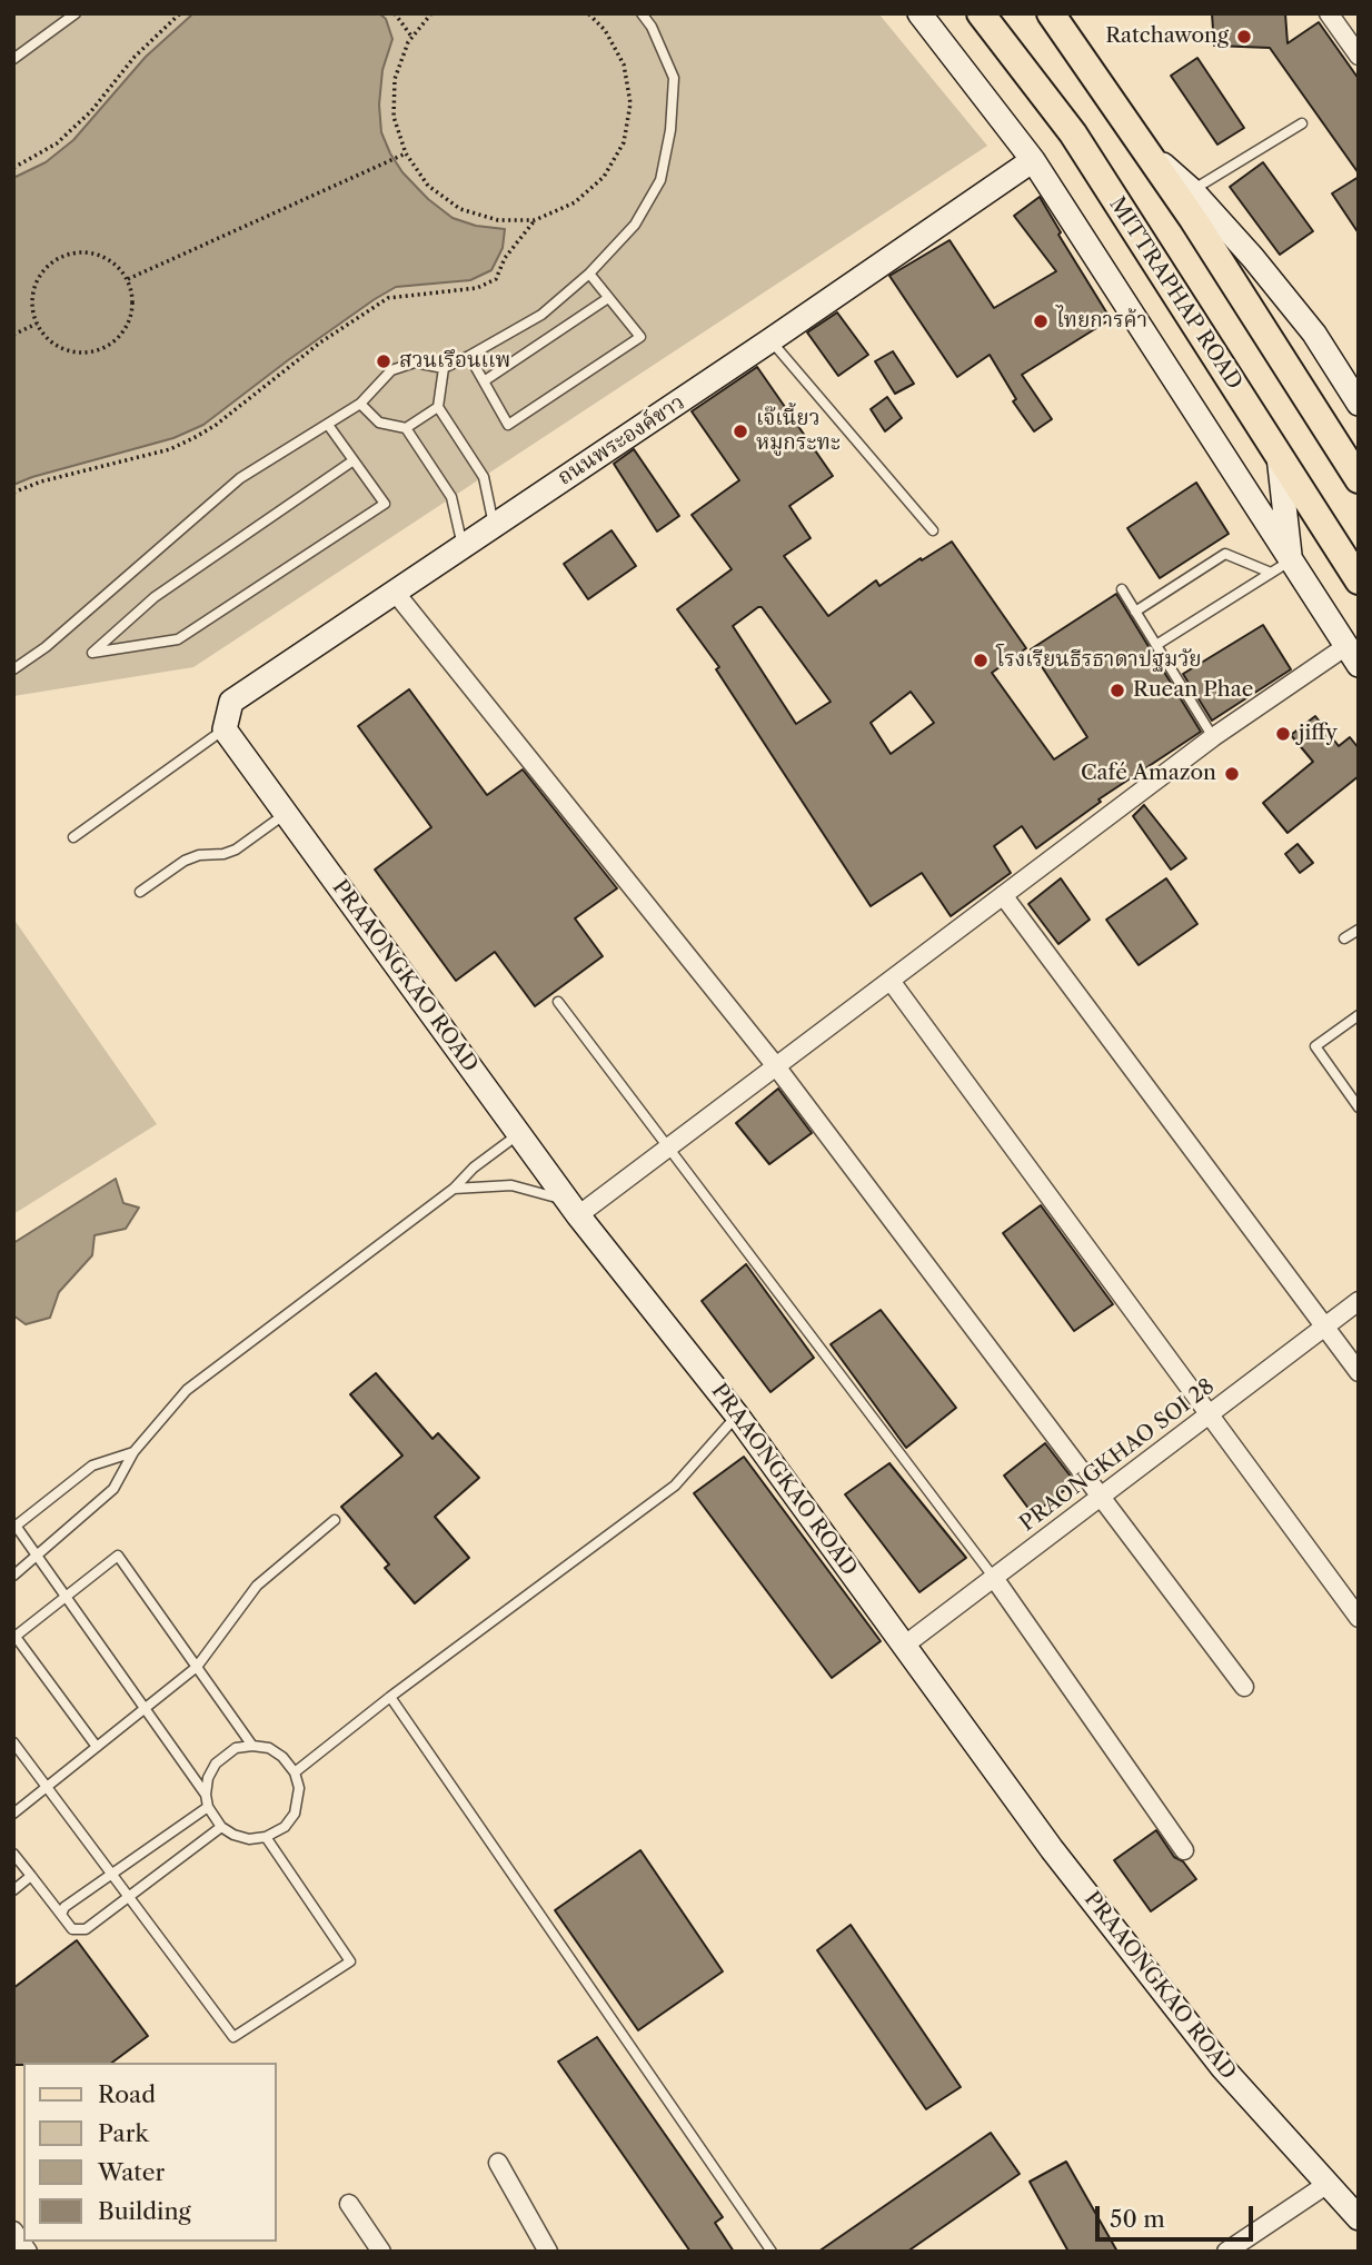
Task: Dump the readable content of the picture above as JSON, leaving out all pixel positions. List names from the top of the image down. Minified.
{"streets":{"main road":["MITTRAPHAP ROAD"],"street":["ถนนพระองค์ขาว","PRAAONGKAO ROAD","PRAONGKHAO SOI 28"]},"crossings":[["ถนนพระองค์ขาว","PRAAONGKAO ROAD"],["PRAAONGKAO ROAD","PRAONGKHAO SOI 28"]],"places":["Ratchawong","ไทยการค้า","สวนเรึอนเเพ","เจ๊เนี้ยว หมูกระทะ","โรงเรียนธีรธาดาปฐมวัย","Ruean Phae","jiffy","Café Amazon"],"legend":["Road","Park","Water","Building"],"scale_bar":"50 m"}
